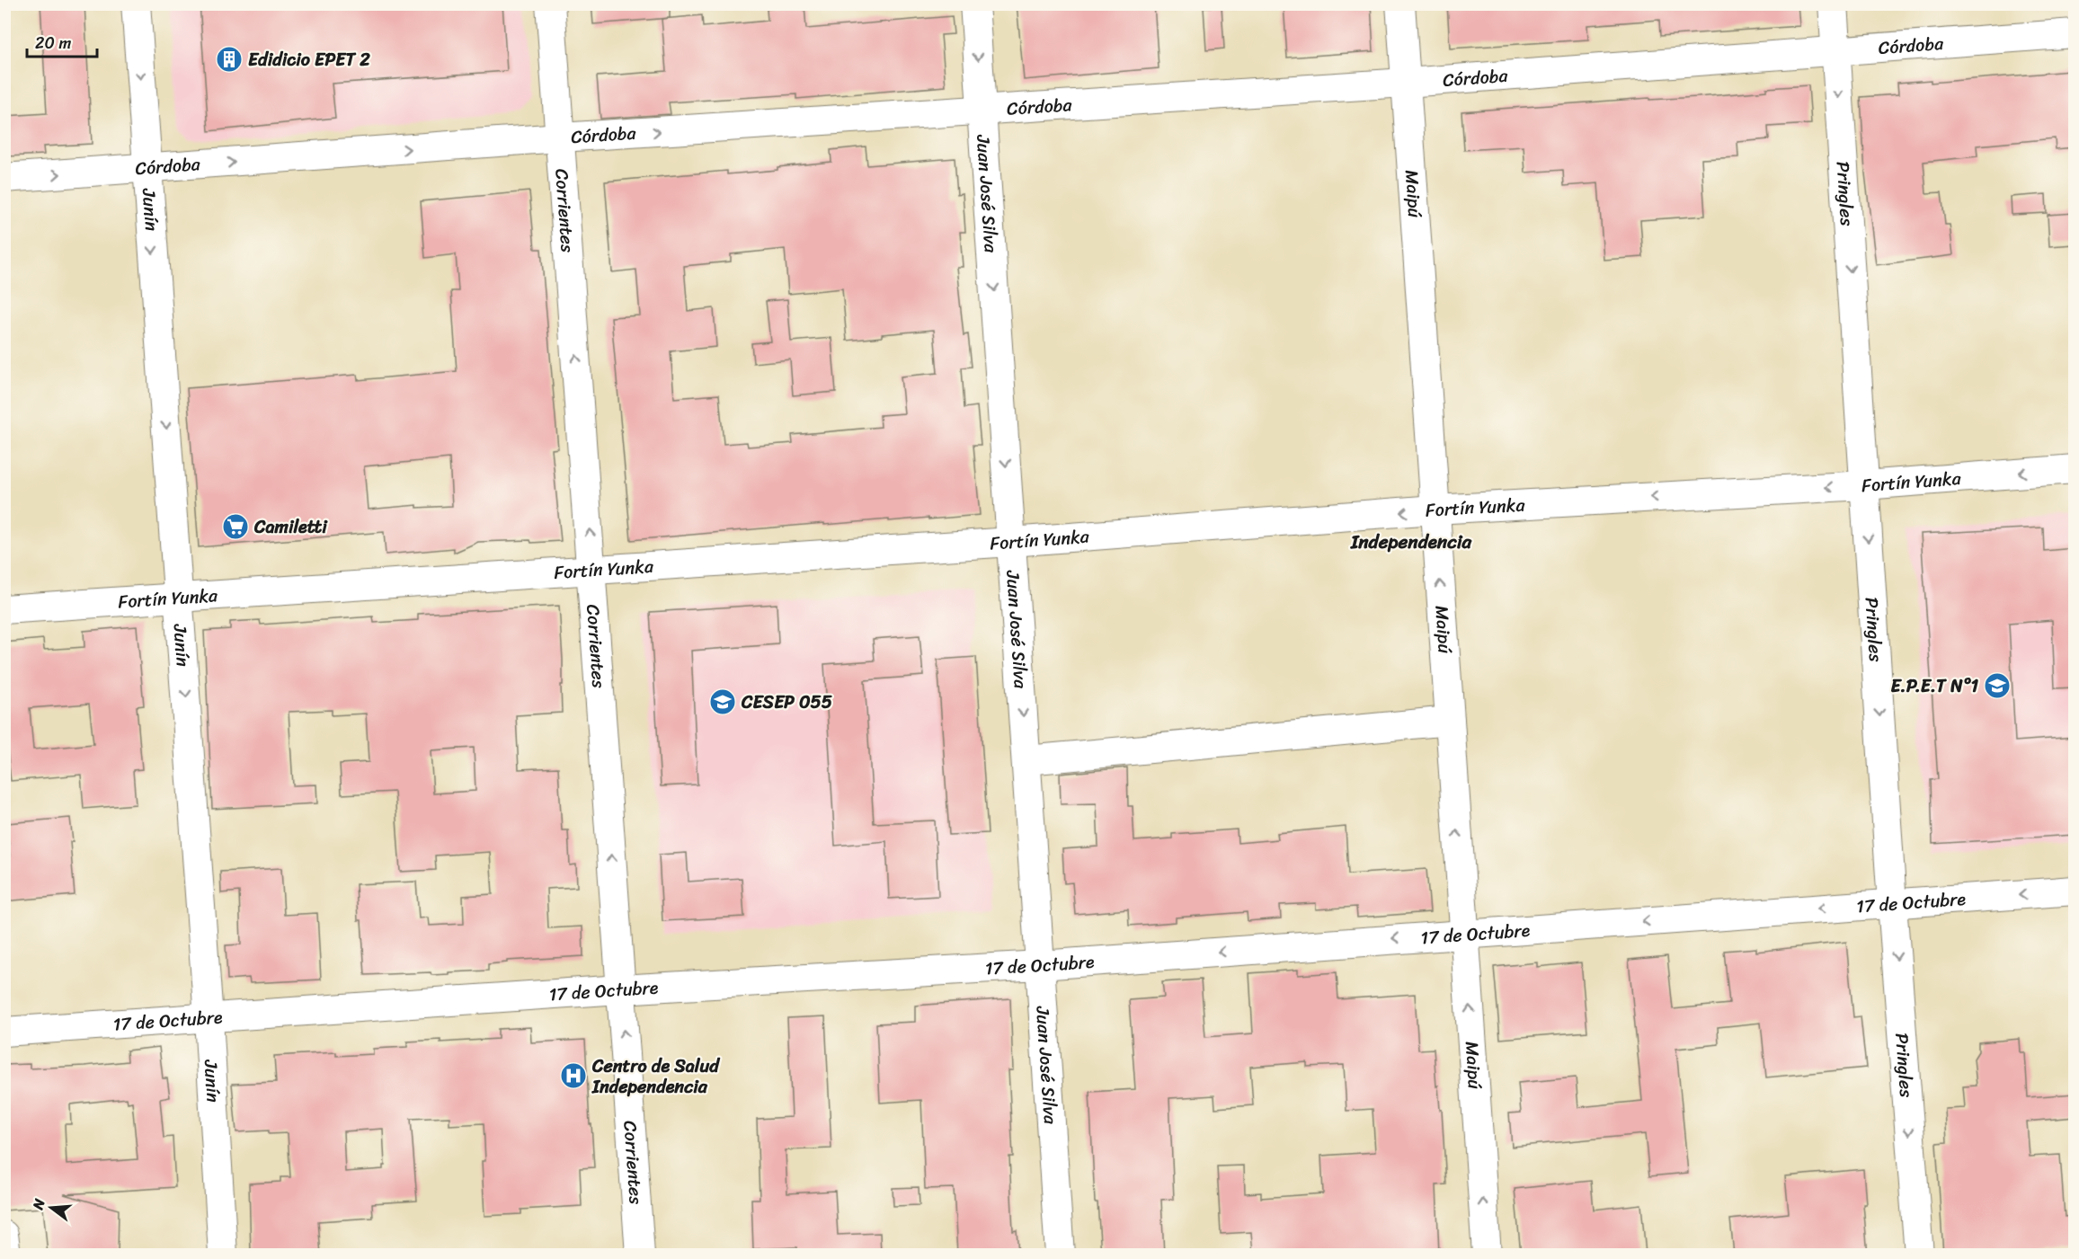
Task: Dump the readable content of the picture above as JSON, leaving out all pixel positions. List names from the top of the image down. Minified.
{"streets":{"street":["Córdoba","Juan José Silva","Maipú","Pringles","Junín","Corrientes","Fortín Yunka","17 de Octubre"]},"crossings":[["Córdoba","Juan José Silva"],["Córdoba","Maipú"],["Córdoba","Pringles"],["Córdoba","Junín"],["Córdoba","Corrientes"],["Juan José Silva","Fortín Yunka"],["Juan José Silva","17 de Octubre"],["Maipú","Fortín Yunka"],["Maipú","17 de Octubre"],["Pringles","Fortín Yunka"],["Pringles","17 de Octubre"],["Junín","Fortín Yunka"],["Junín","17 de Octubre"],["Corrientes","Fortín Yunka"],["Corrientes","17 de Octubre"]],"one_way":["Córdoba","Juan José Silva","Maipú","Pringles","Junín","Corrientes"],"districts":["Independencia"],"places":{"building":["Edidicio EPET 2"],"supermarket":["Camiletti"],"school or university":["E.P.E.T N°1","CESEP 055"],"hospital":["Centro de Salud Independencia"]},"scale_bar":"20 m","north":"left"}
